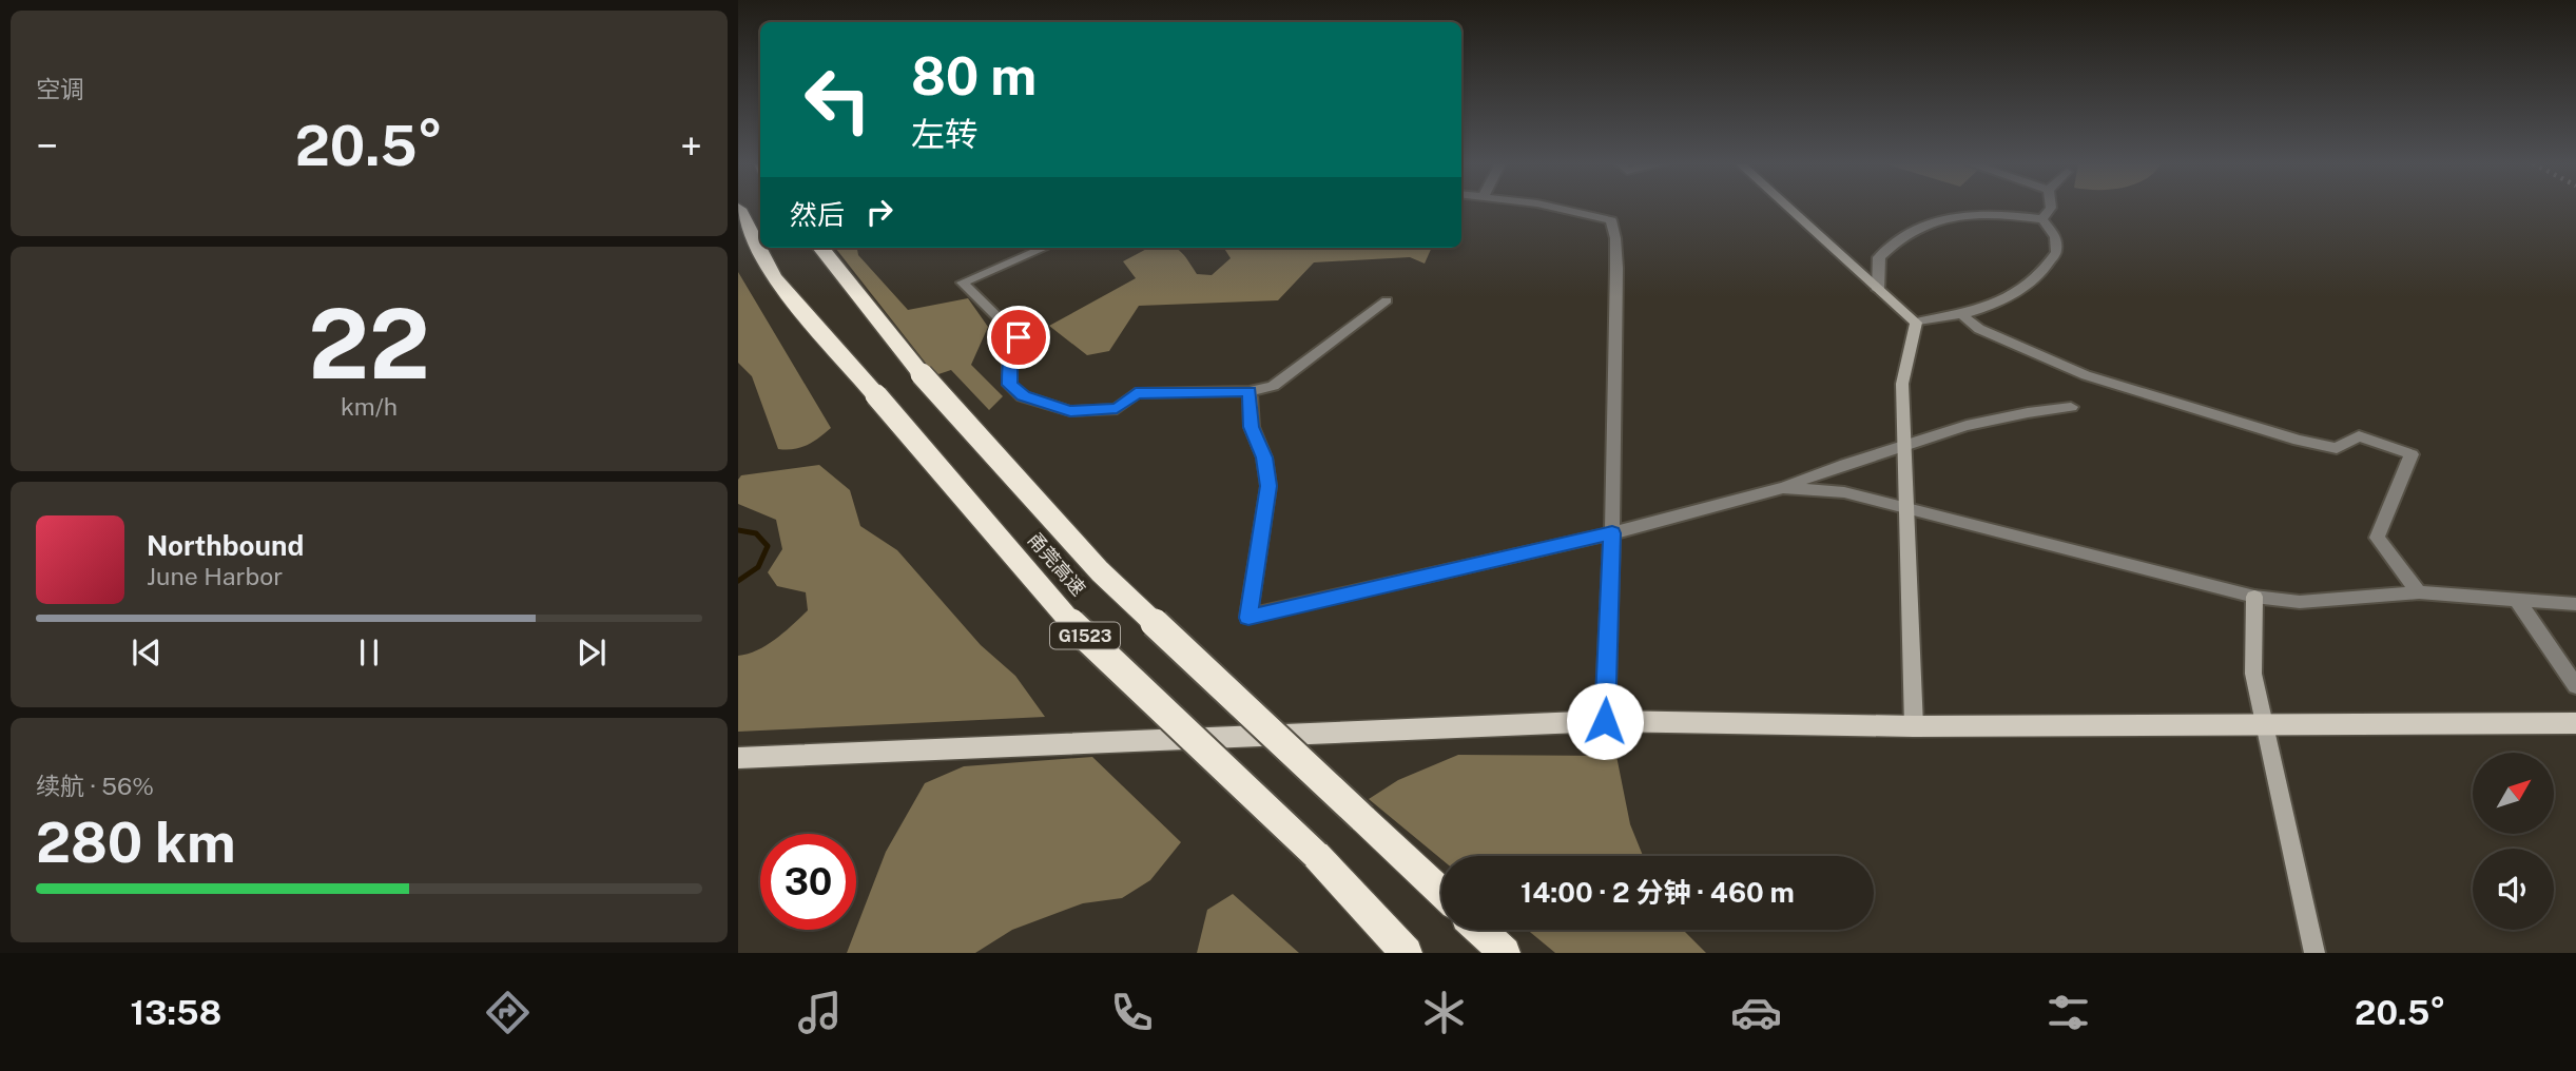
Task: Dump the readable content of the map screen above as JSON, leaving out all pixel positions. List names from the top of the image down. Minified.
{"streets":{"highway":["甬莞高速","G1523"]},"north":"top right","page":{"tile":["空调",["22","km/h"],["续航 · 56%","280 km"]],"turn":["80 m","左转"],"heat":["−","20.5°","+"],"then":"然后","song":["Northbound","June Harbor"],"limit":"30","trip":"14:00 · 2 分钟 · 460 m","tabs":["13:58","20.5°"]}}
